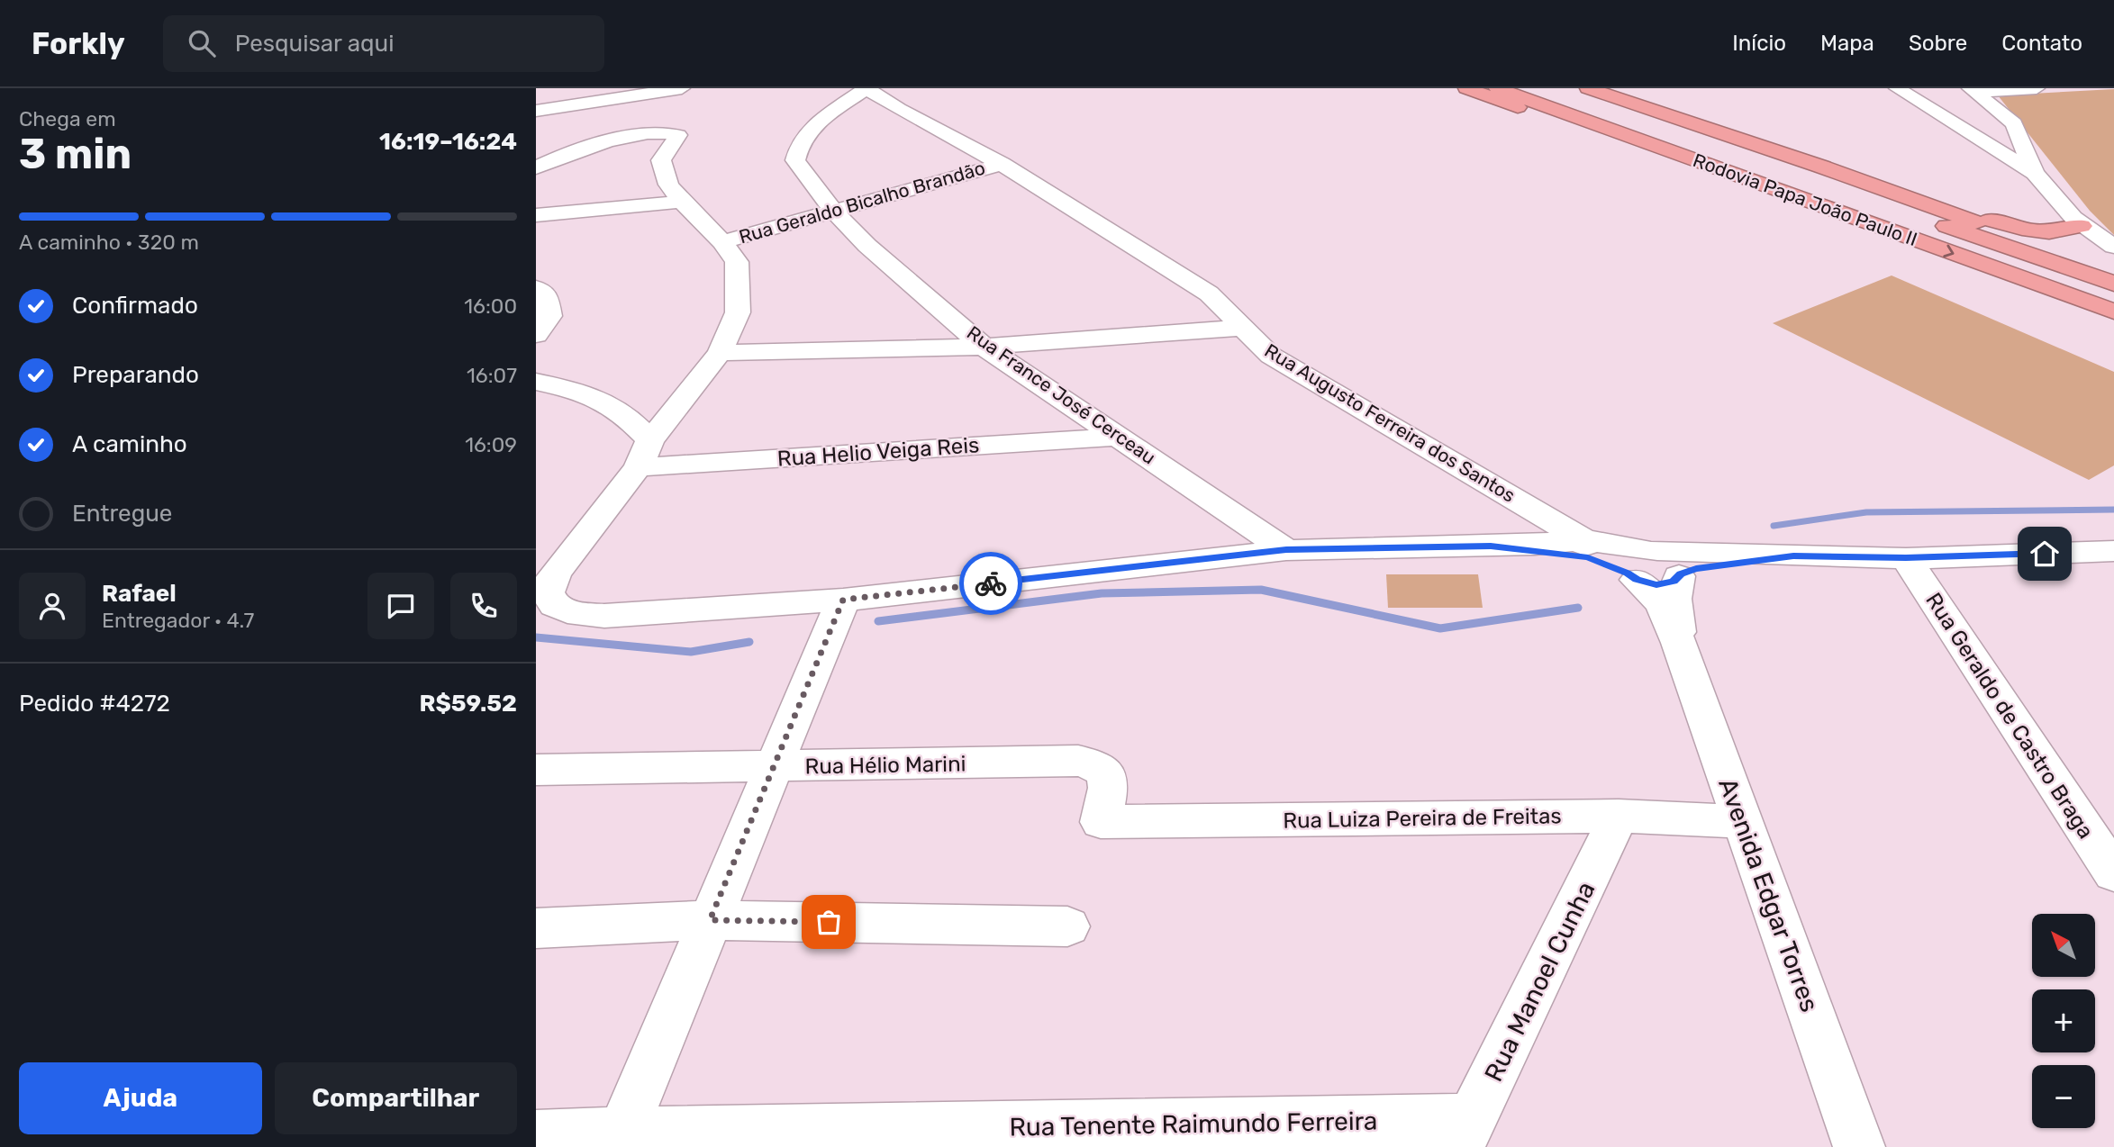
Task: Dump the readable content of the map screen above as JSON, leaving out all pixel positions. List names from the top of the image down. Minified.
{"streets":{"highway":["Rodovia Papa João Paulo II"],"street":["Rua Geraldo Bicalho Brandão","Rua France José Cerceau","Rua Augusto Ferreira dos Santos","Rua Helio Veiga Reis","Rua Geraldo de Castro Braga","Rua Hélio Marini","Rua Luiza Pereira de Freitas","Avenida Edgar Torres","Rua Manoel Cunha","Rua Tenente Raimundo Ferreira"]},"crossings":[["Rua Geraldo Bicalho Brandão","Rua France José Cerceau"],["Rua Geraldo Bicalho Brandão","Rua Augusto Ferreira dos Santos"],["Rua France José Cerceau","Rua Augusto Ferreira dos Santos"],["Rua France José Cerceau","Rua Helio Veiga Reis"],["Rua France José Cerceau","Avenida Edgar Torres"],["Rua Augusto Ferreira dos Santos","Avenida Edgar Torres"],["Rua Hélio Marini","Rua Luiza Pereira de Freitas"],["Rua Luiza Pereira de Freitas","Avenida Edgar Torres"],["Rua Luiza Pereira de Freitas","Rua Manoel Cunha"],["Rua Manoel Cunha","Rua Tenente Raimundo Ferreira"]],"north":"top left","page":{"header":"Forkly","search":"Pesquisar aqui","nav":["Início","Mapa","Sobre","Contato"],"heading":["3 min","Chega em","16:19–16:24"],"panel":["Rafael","Entregador · 4.7","Pedido #4272","R$59.52"],"bar":"A caminho · 320 m","list":[["Confirmado","16:00"],["Preparando","16:07"],["A caminho","16:09"],"Entregue"],"map_buttons":["+","−"],"buttons":["Ajuda","Compartilhar"]}}
